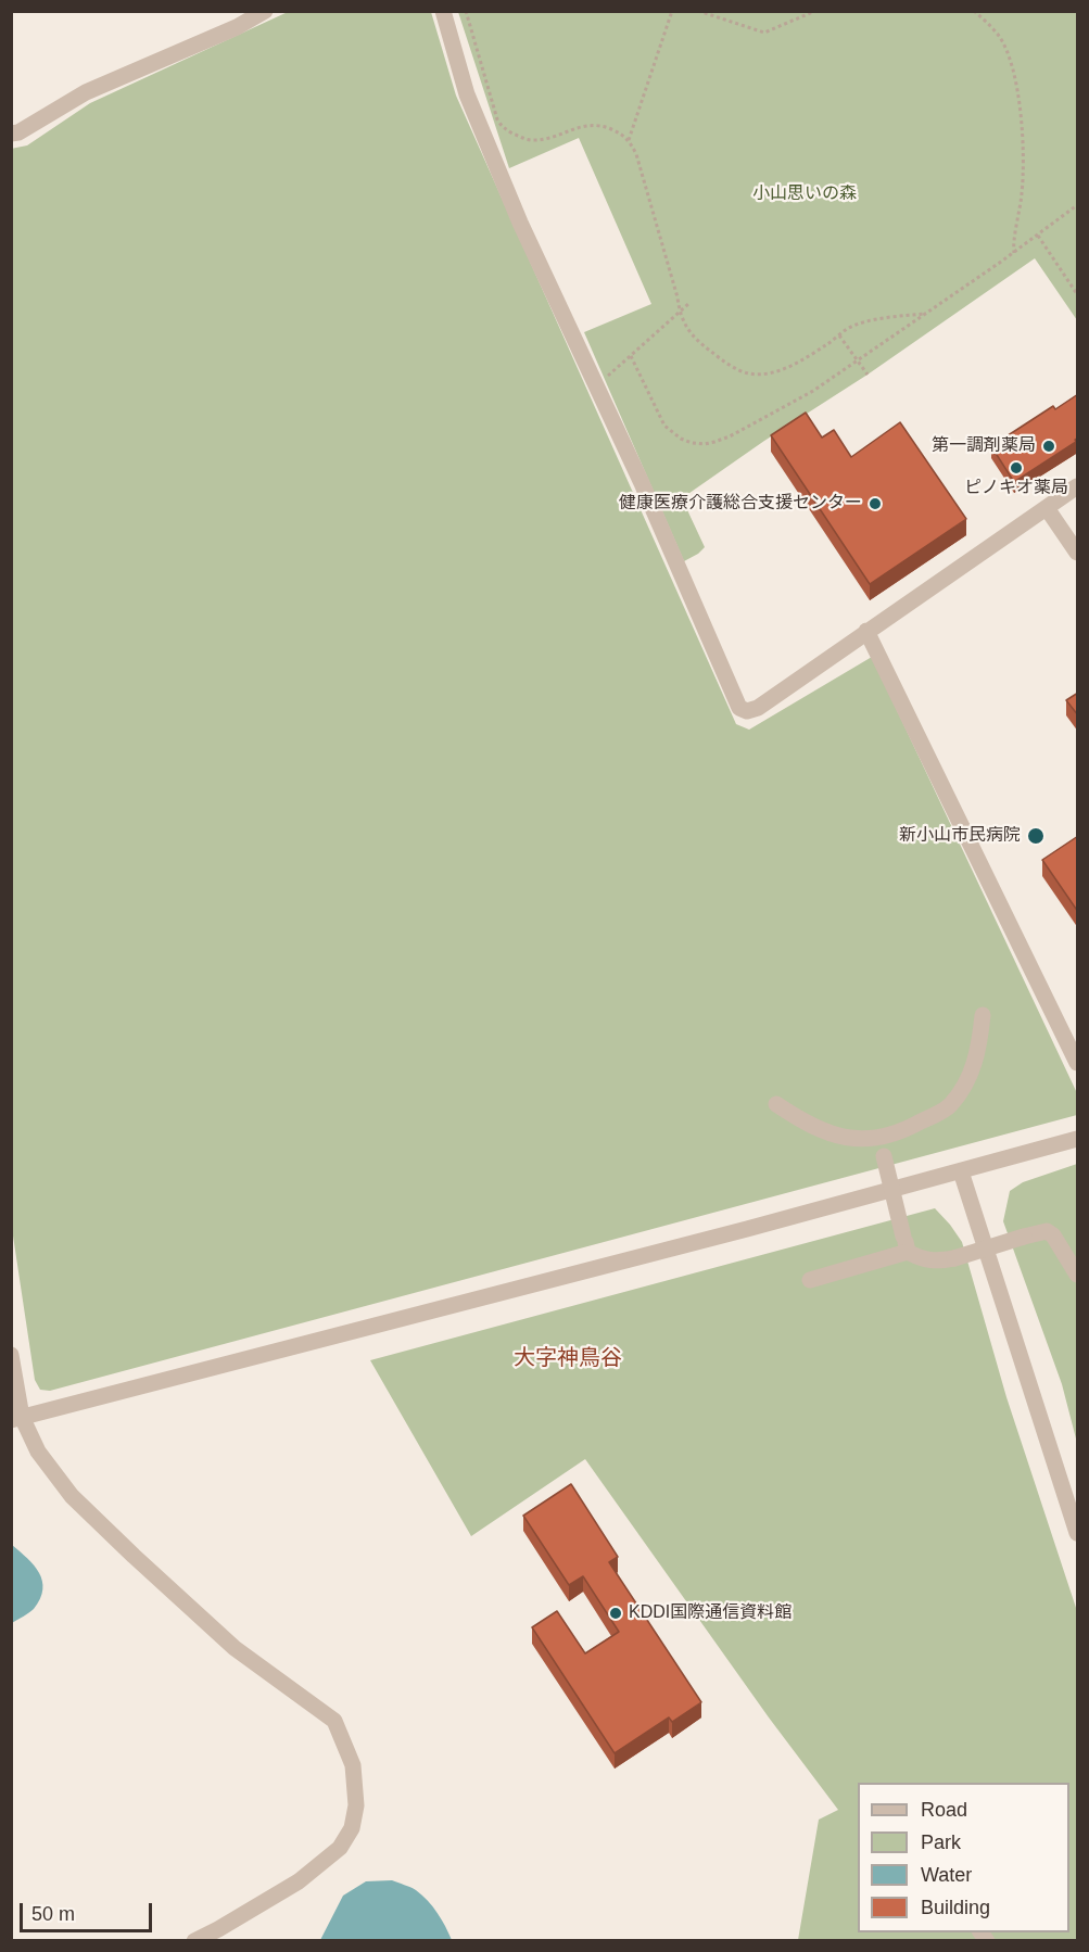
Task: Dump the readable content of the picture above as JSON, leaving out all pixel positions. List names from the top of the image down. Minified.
{"districts":["大字神鳥谷"],"parks":["小山思いの森"],"places":["第一調剤薬局","ピノキオ薬局","健康医療介護総合支援センター","新小山市民病院","KDDI国際通信資料館"],"legend":["Road","Park","Water","Building"],"scale_bar":"50 m"}
